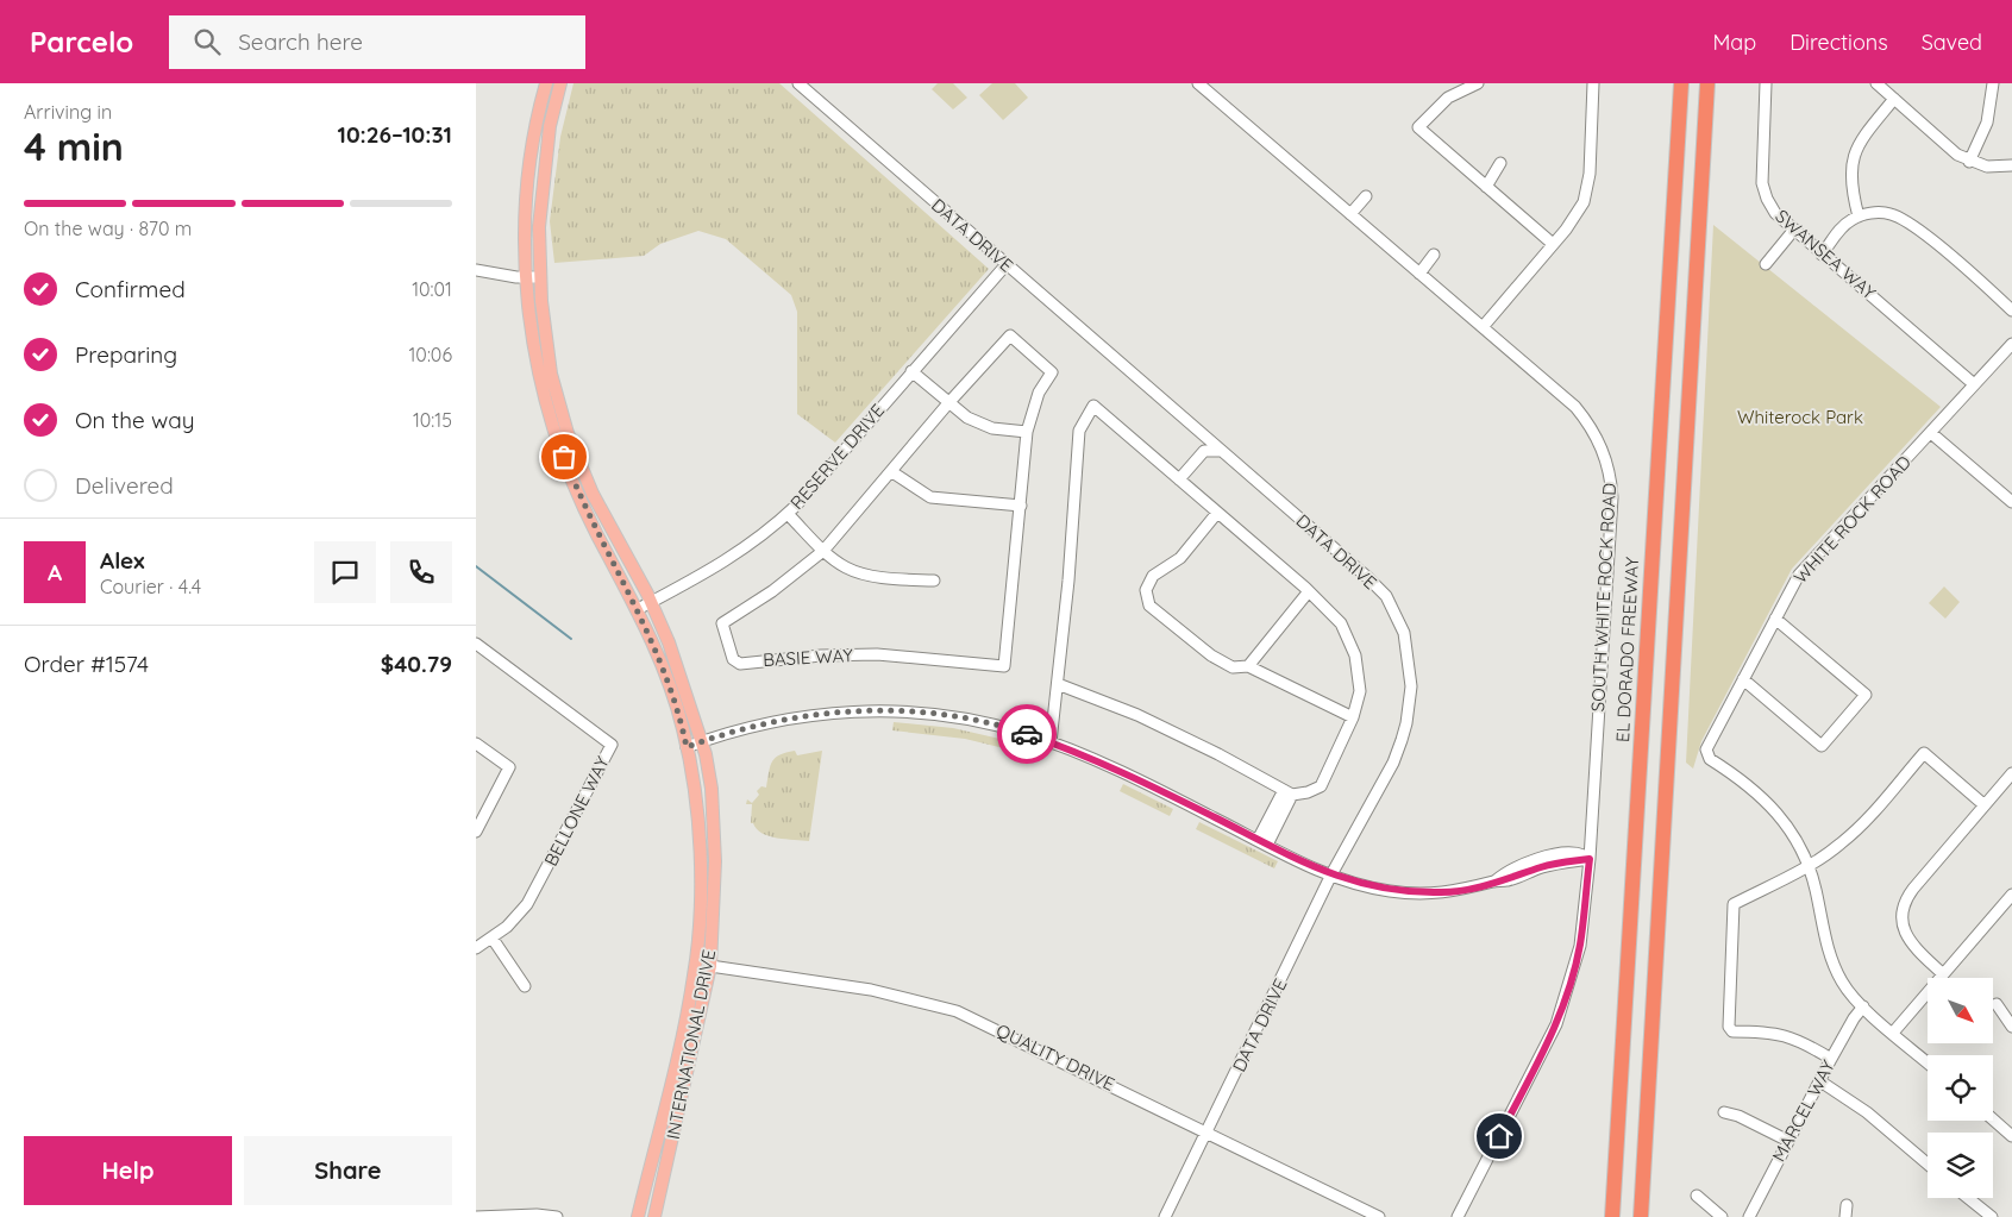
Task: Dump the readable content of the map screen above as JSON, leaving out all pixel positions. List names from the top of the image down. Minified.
{"streets":{"highway":["EL DORADO FREEWAY"],"main road":["INTERNATIONAL DRIVE"],"street":["DATA DRIVE","SWANSEA WAY","RESERVE DRIVE","WHITE ROCK ROAD","SOUTH WHITE ROCK ROAD","BASIE WAY","BELLONE WAY","QUALITY DRIVE","MARCEL WAY"]},"crossings":[["DATA DRIVE","RESERVE DRIVE"],["DATA DRIVE","QUALITY DRIVE"],["SWANSEA WAY","WHITE ROCK ROAD"],["RESERVE DRIVE","INTERNATIONAL DRIVE"],["INTERNATIONAL DRIVE","QUALITY DRIVE"]],"parks":["Whiterock Park"],"north":"bottom right","page":{"header":"Parcelo","search":"Search here","nav":["Map","Directions","Saved"],"heading":["4 min","Arriving in","10:26–10:31"],"panel":["Alex","Courier · 4.4","Order #1574","$40.79"],"bar":"On the way · 870 m","list":[["Confirmed","10:01"],["Preparing","10:06"],["On the way","10:15"],"Delivered"],"round":"A","buttons":["Help","Share"]}}
